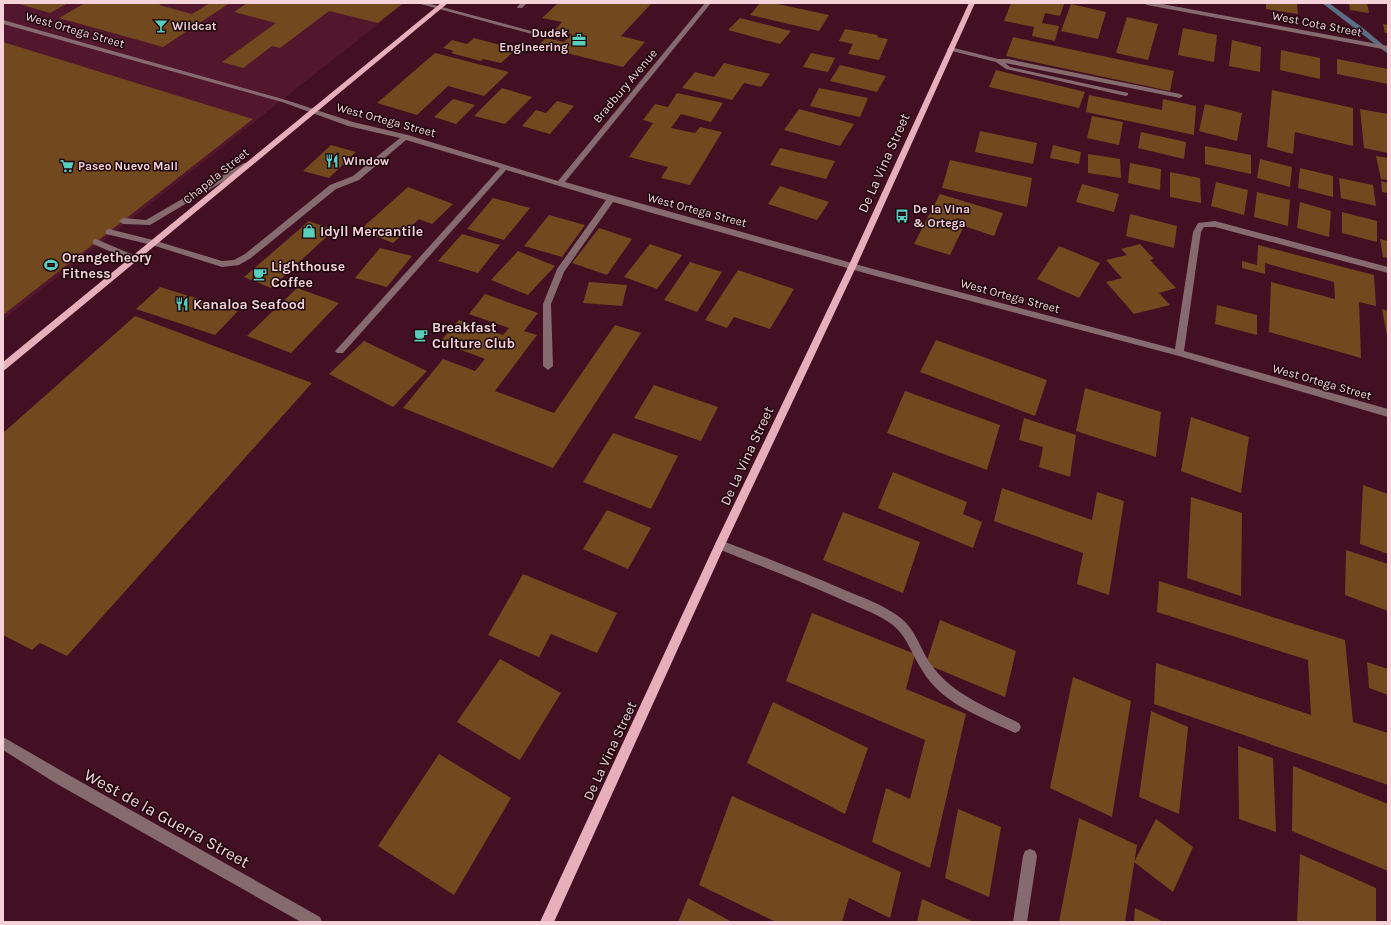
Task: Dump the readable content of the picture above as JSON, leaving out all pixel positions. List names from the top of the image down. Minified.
{"streets":{"main road":["De La Vina Street","Chapala Street"],"street":["West Cota Street","West Ortega Street","Bradbury Avenue","West de la Guerra Street"]},"crossings":[["West Ortega Street","Bradbury Avenue"],["West Ortega Street","De La Vina Street"],["West Ortega Street","Chapala Street"]],"places":{"bar":["Wildcat"],"office":["Dudek Engineering"],"restaurant":["Window","Kanaloa Seafood"],"supermarket":["Paseo Nuevo Mall"],"bus stop":["De la Vina & Ortega"],"shop":["Idyll Mercantile"],"sports":["Orangetheory Fitness"],"cafe":["Lighthouse Coffee","Breakfast Culture Club"]}}
